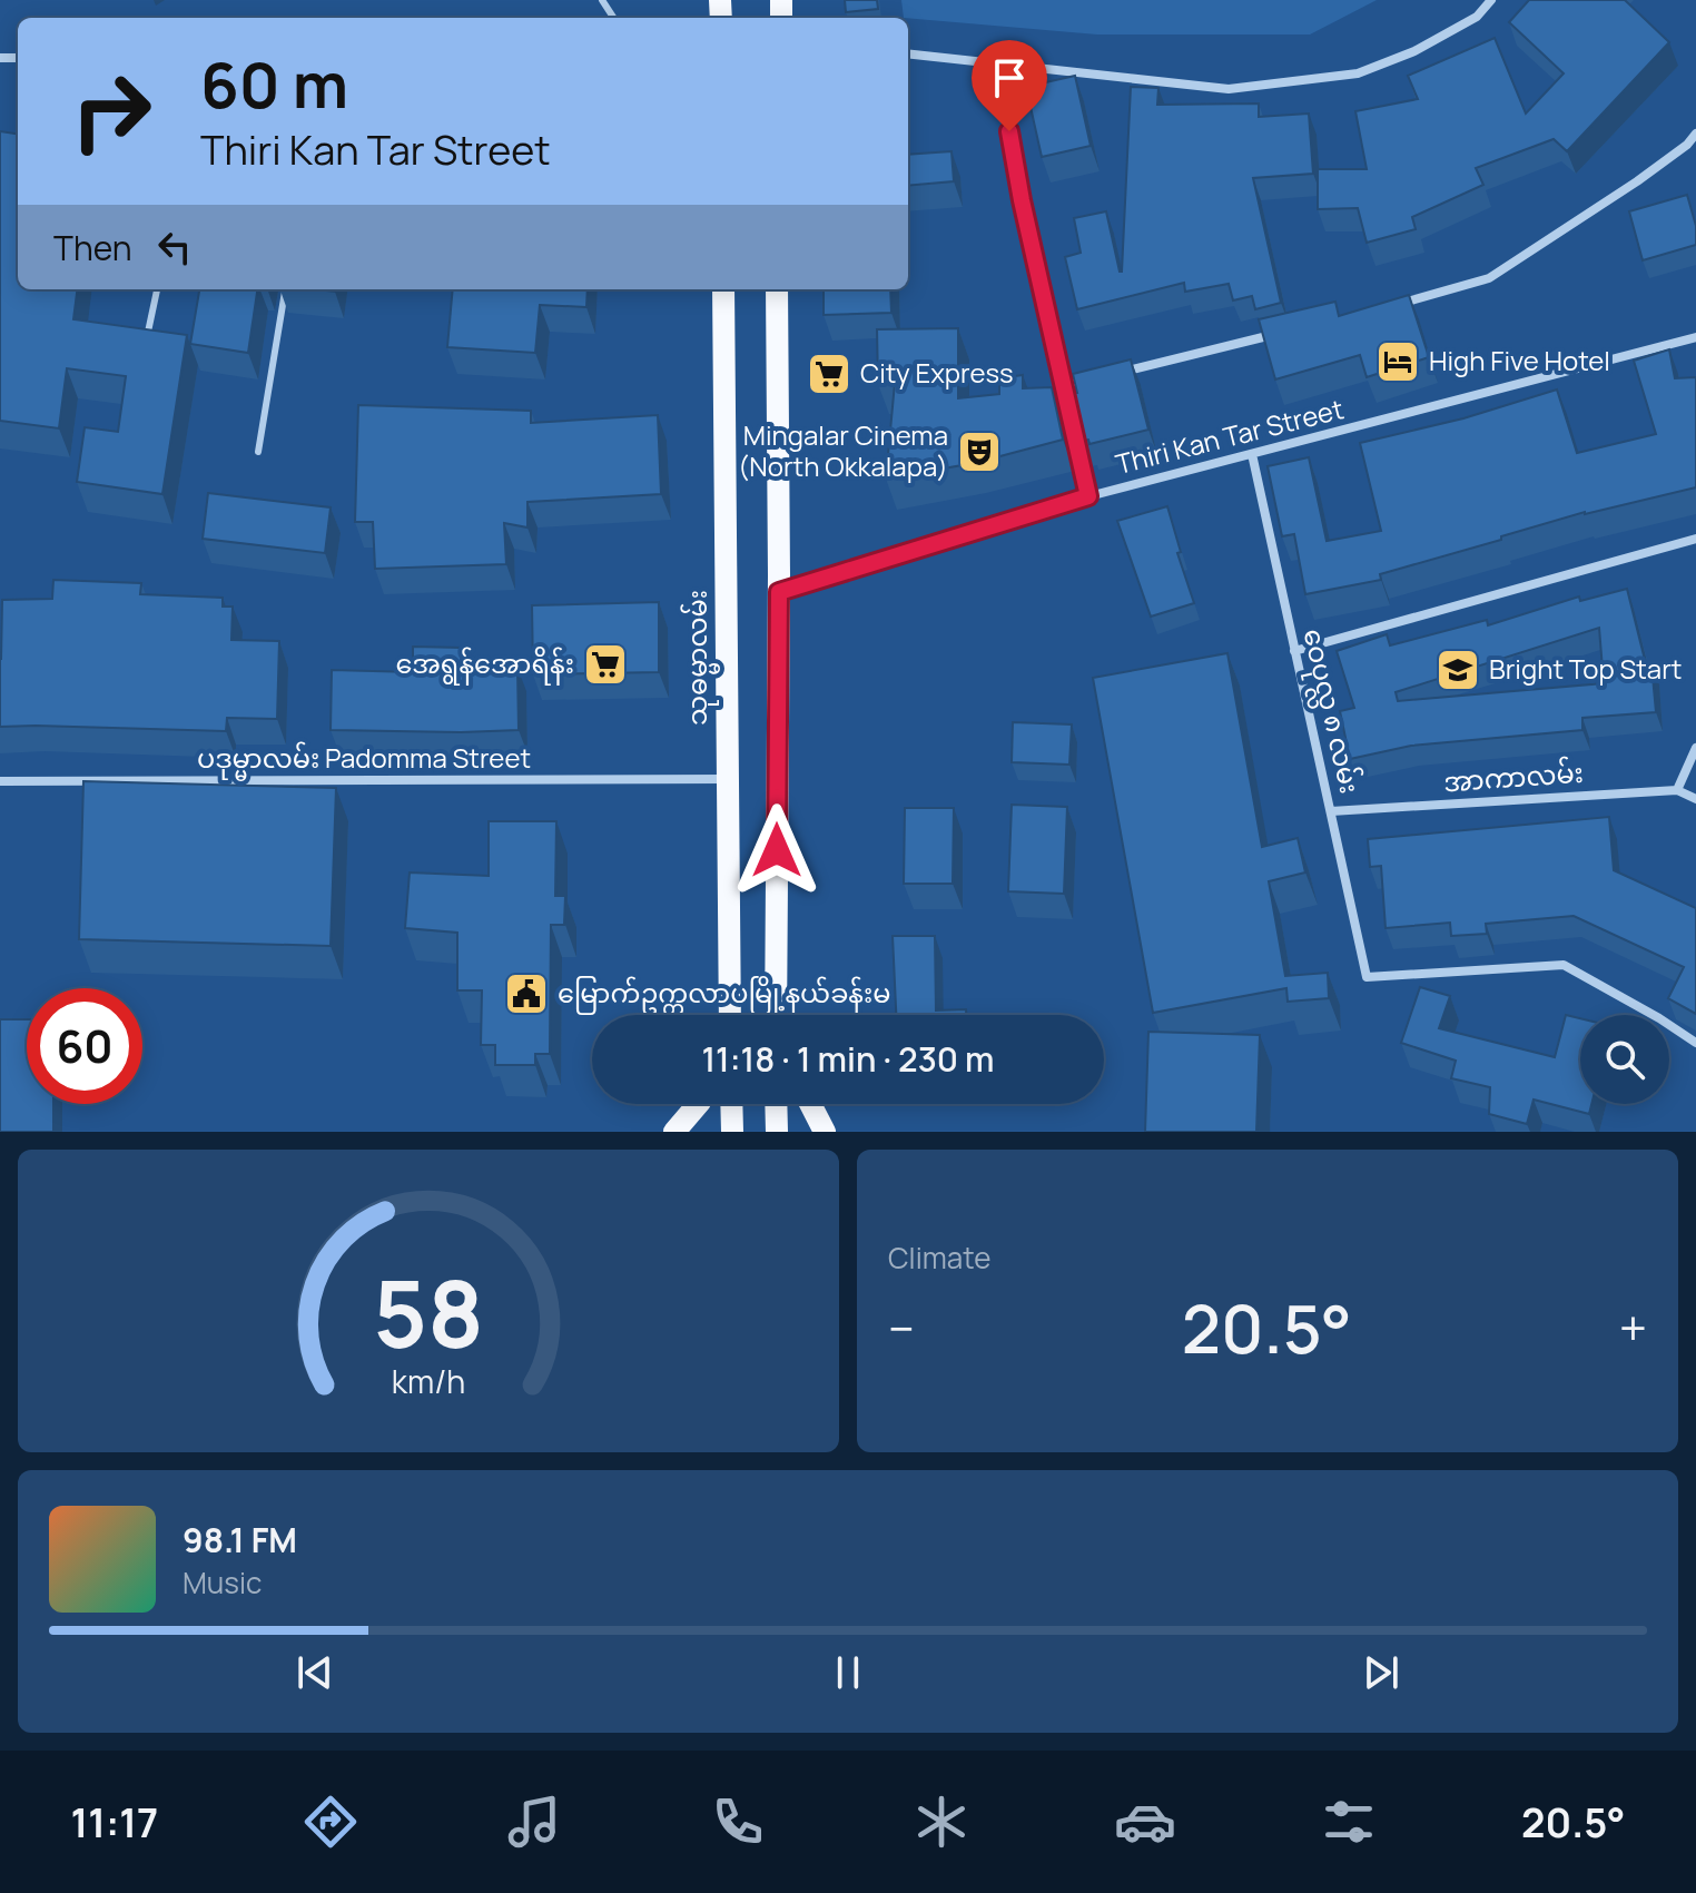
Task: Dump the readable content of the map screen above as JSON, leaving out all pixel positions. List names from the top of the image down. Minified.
{"streets":{"main road":["သုဓမ္မာလမ်း"],"street":["Thiri Kan Tar Street","ဝေပုလ္လ ၈ လမ်း","ပဒုမ္မာလမ်း Padomma Street","အာကာလမ်း"]},"crossings":[["Thiri Kan Tar Street","ဝေပုလ္လ ၈ လမ်း"],["သုဓမ္မာလမ်း","ပဒုမ္မာလမ်း Padomma Street"],["ဝေပုလ္လ ၈ လမ်း","အာကာလမ်း"]],"places":{"hotel":["High Five Hotel"],"supermarket":["City Express","အေရွန်အောရိန်း"],"theatre":["Mingalar Cinema (North Okkalapa)"],"school or university":["Bright Top Start"],"public building":["မြောက်ဥက္ကလာပမြို့နယ်ခန်းမ"]},"page":{"turn":["60 m","Thiri Kan Tar Street"],"then":"Then","limit":"60","trip":"11:18 · 1 min · 230 m","tile":"Climate","heat":["−","20.5°","+"],"song":["98.1 FM","Music"],"tabs":["11:17","20.5°"],"gauge":["58","km/h"]}}
